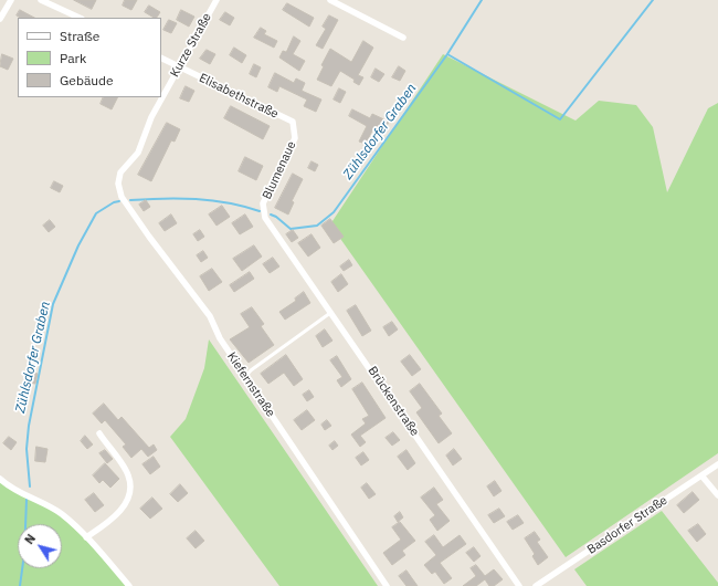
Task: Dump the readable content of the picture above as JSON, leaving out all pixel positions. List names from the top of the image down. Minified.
{"streets":{"street":["Kurze Straße","Elisabethstraße","Blumenaue","Kiefernstraße","Brückenstraße","Basdorfer Straße"]},"crossings":[["Kurze Straße","Elisabethstraße"],["Kurze Straße","Kiefernstraße"],["Elisabethstraße","Blumenaue"],["Blumenaue","Brückenstraße"]],"water":["Zühlsdorfer Graben"],"legend":["Straße","Park","Gebäude"],"north":"top left"}
